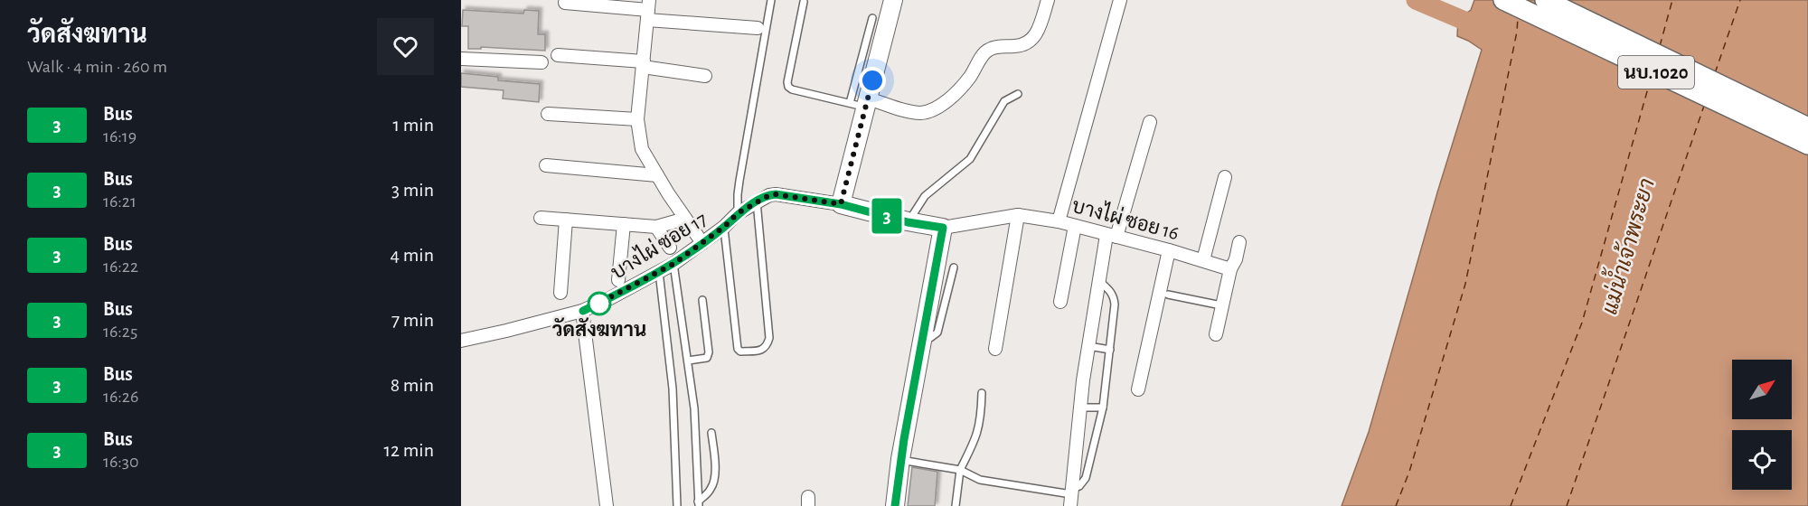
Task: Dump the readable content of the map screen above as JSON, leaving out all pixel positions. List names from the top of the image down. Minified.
{"streets":{"main road":["นบ.1020"],"street":["บางไผ่ ซอย 16","บางไผ่ ซอย 17"]},"water":["แม่น้ำเจ้าพระยา"],"places":["วัดสังฆทาน"],"lines":["bus line 3"],"north":"top right","page":{"heading":["วัดสังฆทาน","Walk · 4 min · 260 m"],"on_map":"3","list":[{"mark":"3","name":"Bus","note":"16:19","value":"1 min"},{"mark":"3","name":"Bus","note":"16:21","value":"3 min"},{"mark":"3","name":"Bus","note":"16:22","value":"4 min"},{"mark":"3","name":"Bus","note":"16:25","value":"7 min"},{"mark":"3","name":"Bus","note":"16:26","value":"8 min"},{"mark":"3","name":"Bus","note":"16:30","value":"12 min"}]}}
